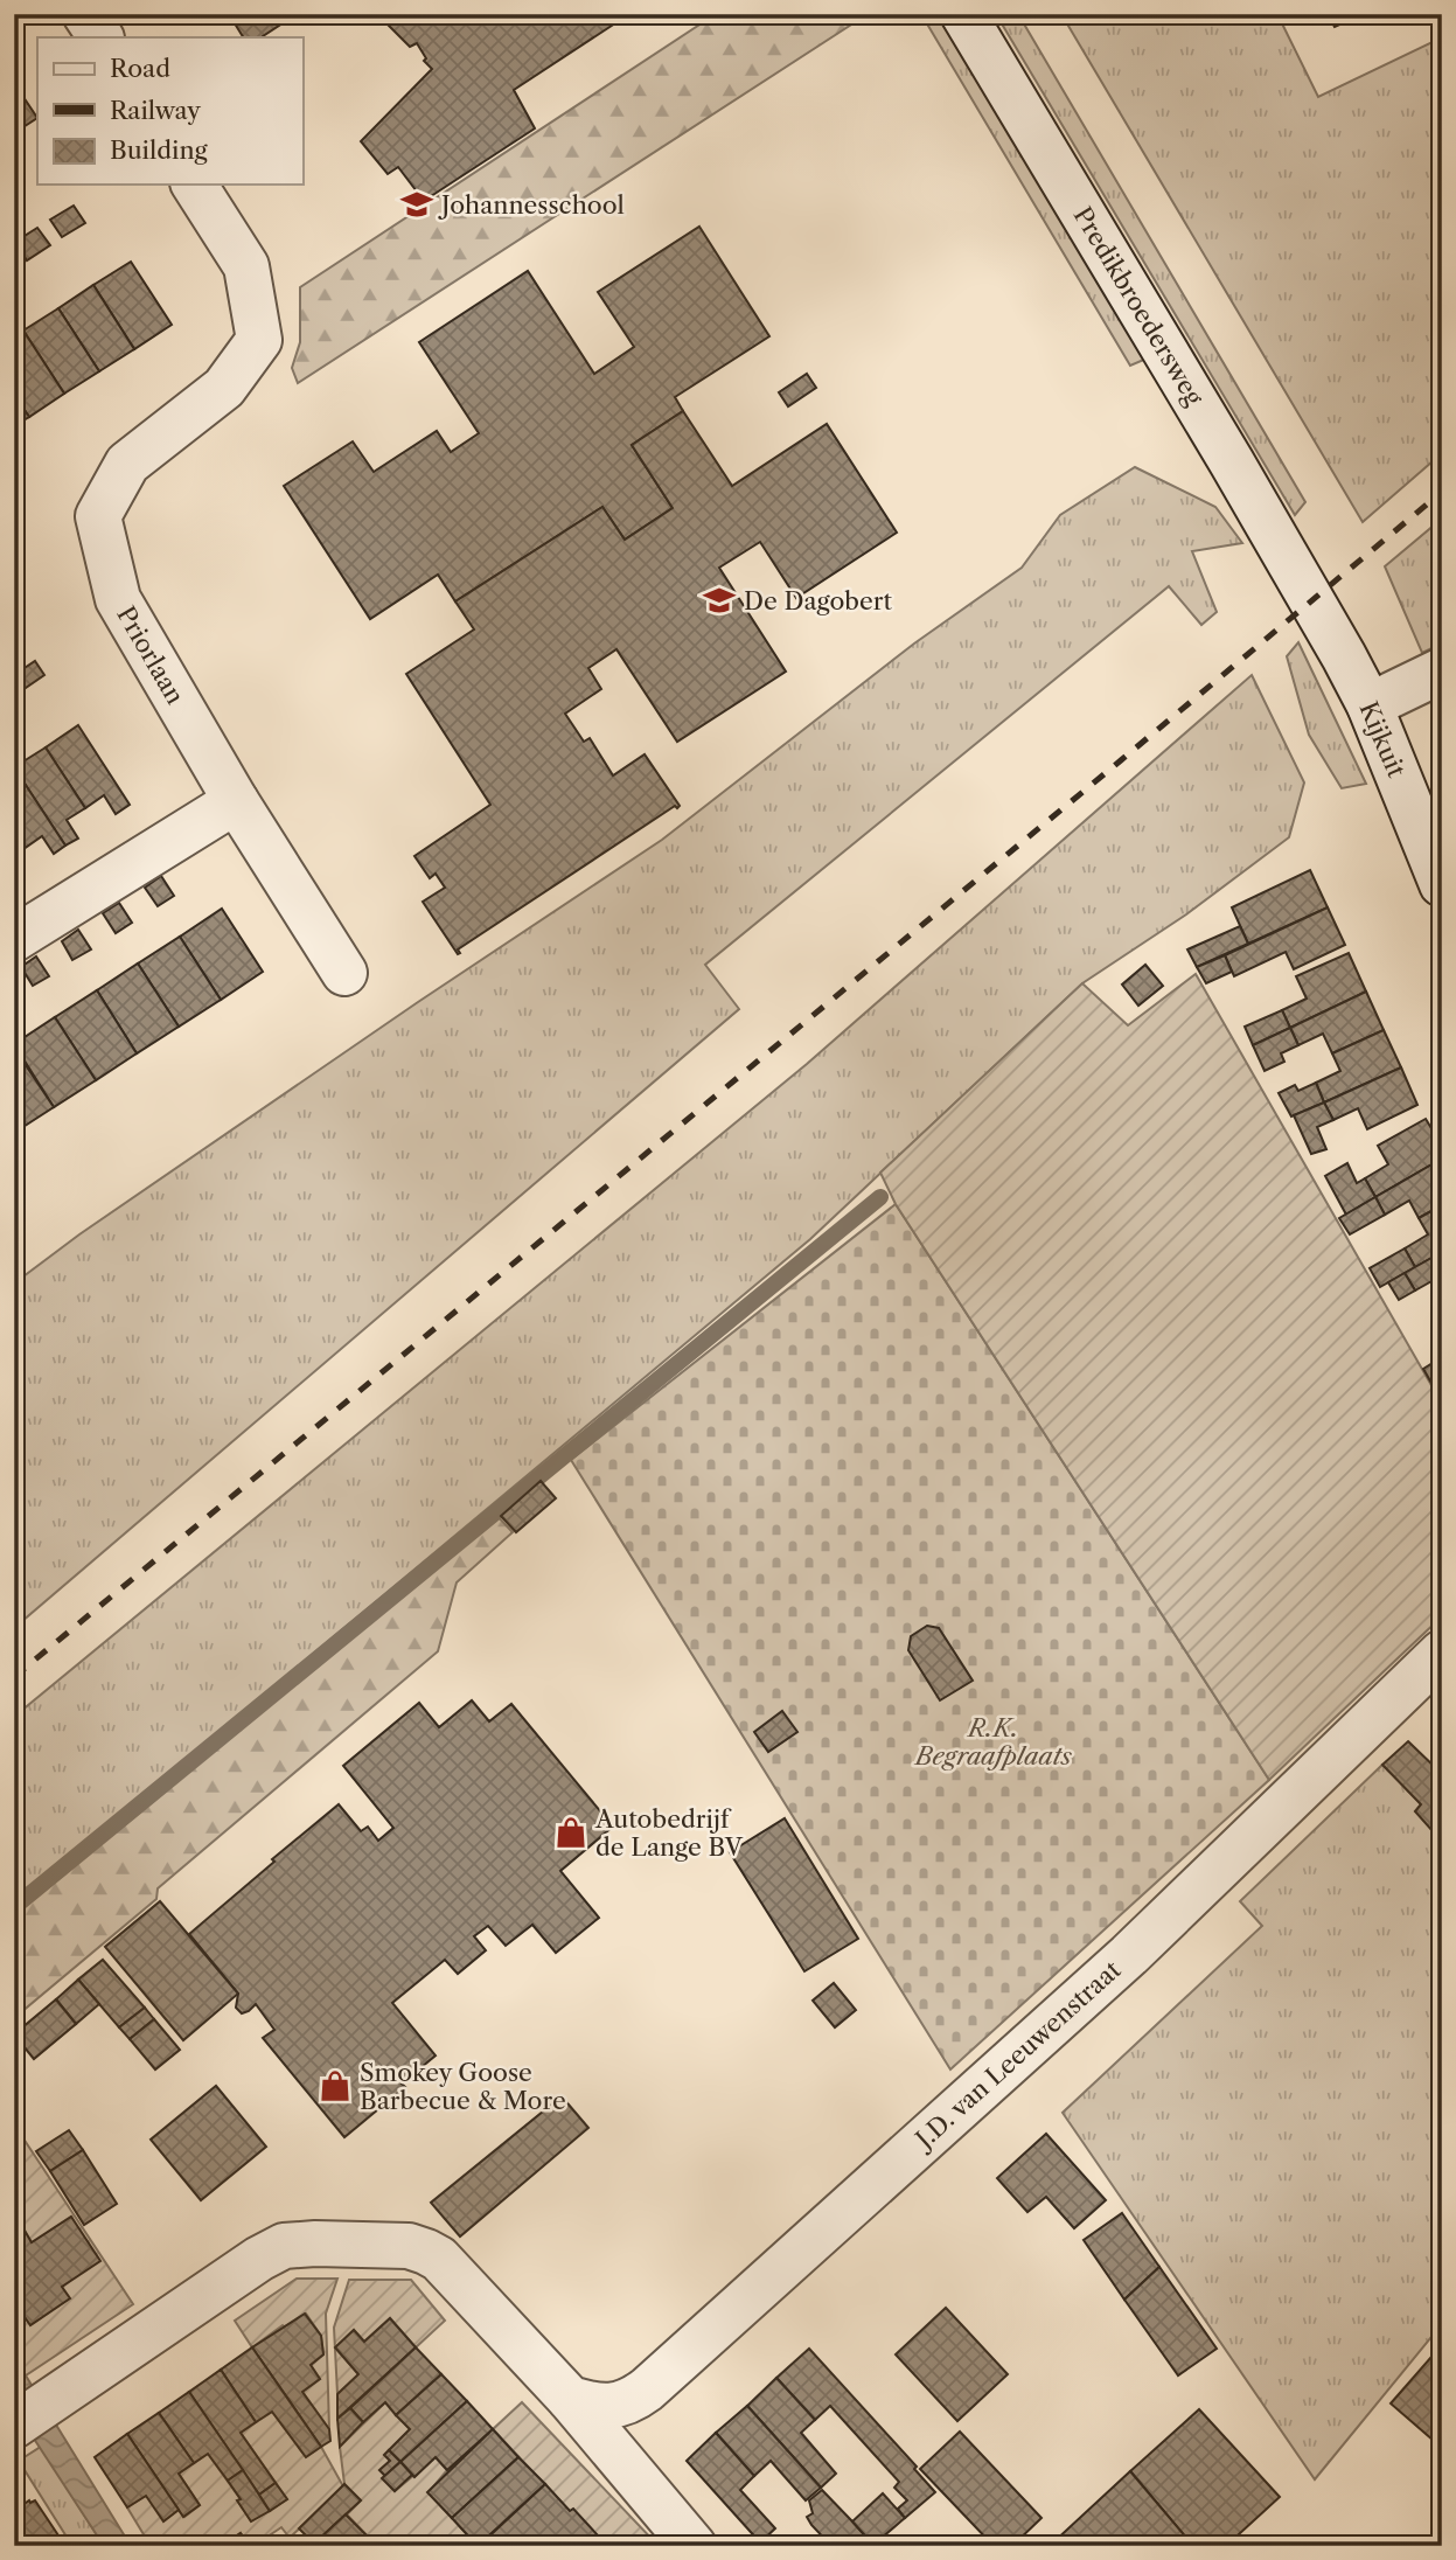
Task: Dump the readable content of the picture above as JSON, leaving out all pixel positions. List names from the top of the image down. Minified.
{"streets":{"street":["Predikbroedersweg","Priorlaan","Kijkuit","J.D. van Leeuwenstraat"]},"crossings":[["Predikbroedersweg","Kijkuit"]],"parks":["R.K. Begraafplaats"],"places":{"school or university":["Johannesschool","De Dagobert"],"shop":["Autobedrijf de Lange BV","Smokey Goose Barbecue & More"]},"legend":["Road","Railway","Building"]}
